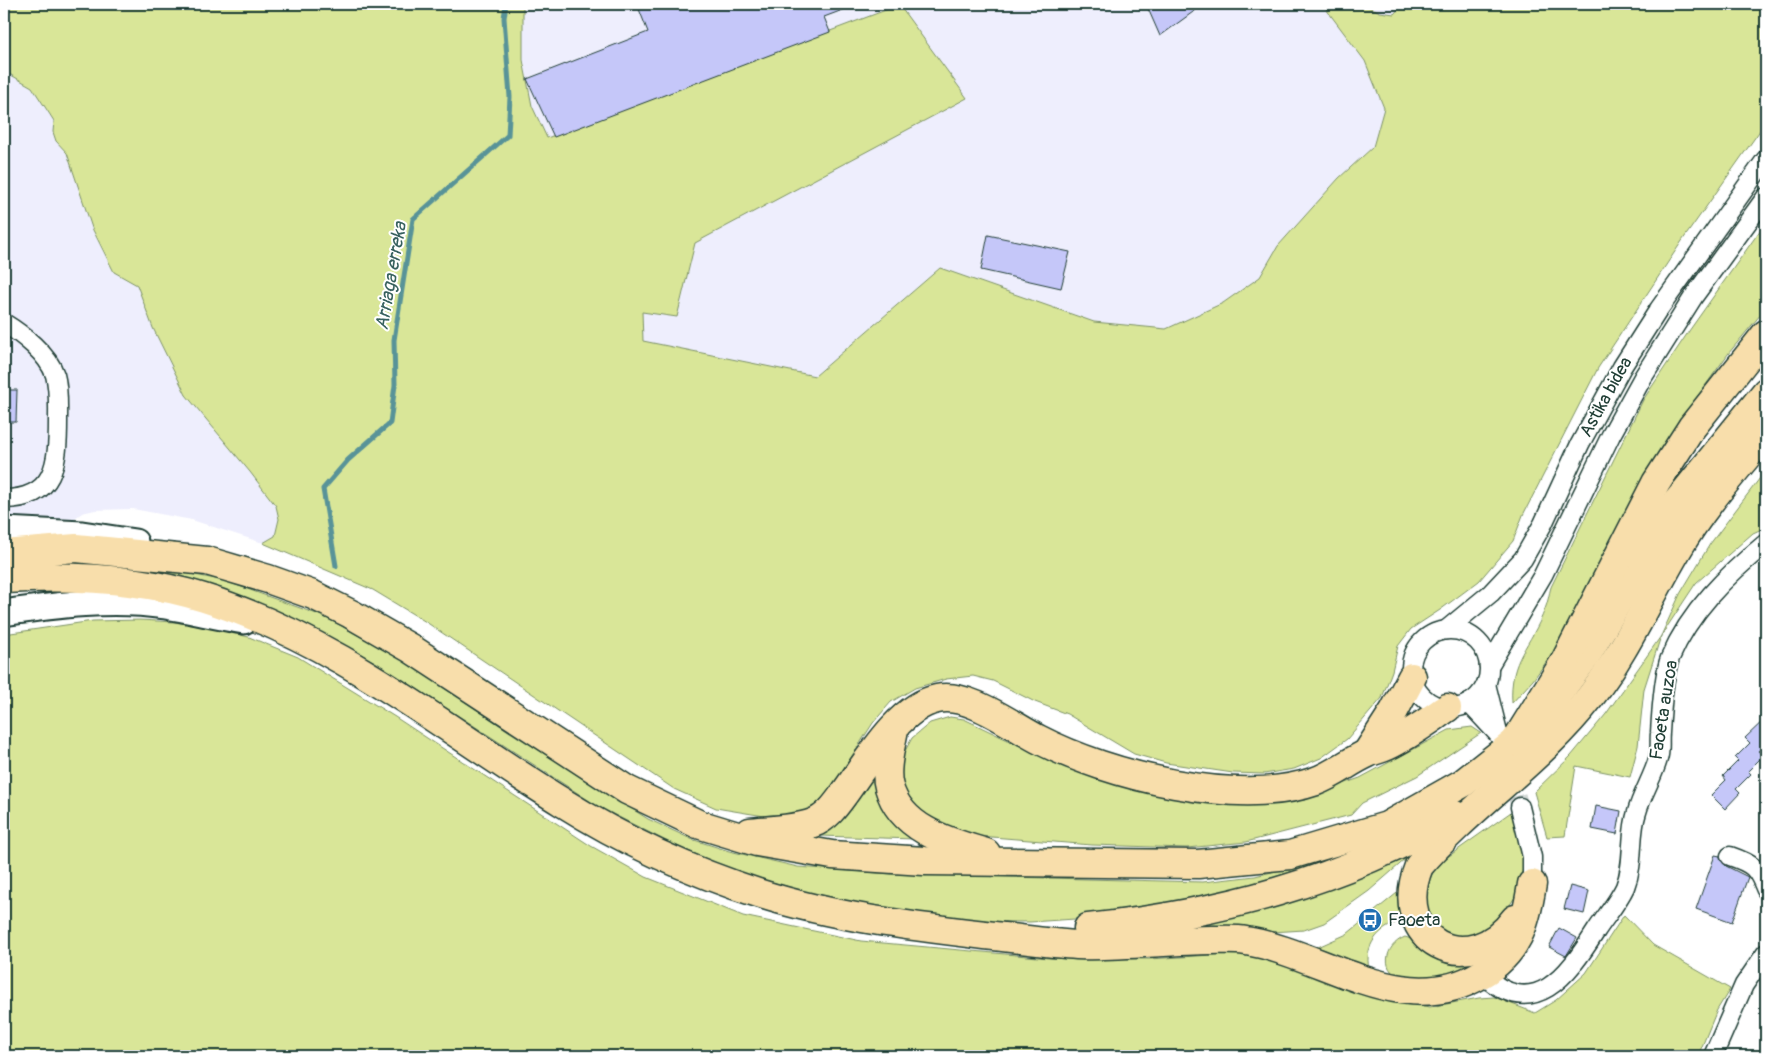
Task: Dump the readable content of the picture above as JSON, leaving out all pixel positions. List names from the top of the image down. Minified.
{"streets":{"street":["Astika bidea","Faoeta auzoa"]},"water":["Arriaga erreka"],"places":{"bus stop":["Faoeta"]}}
